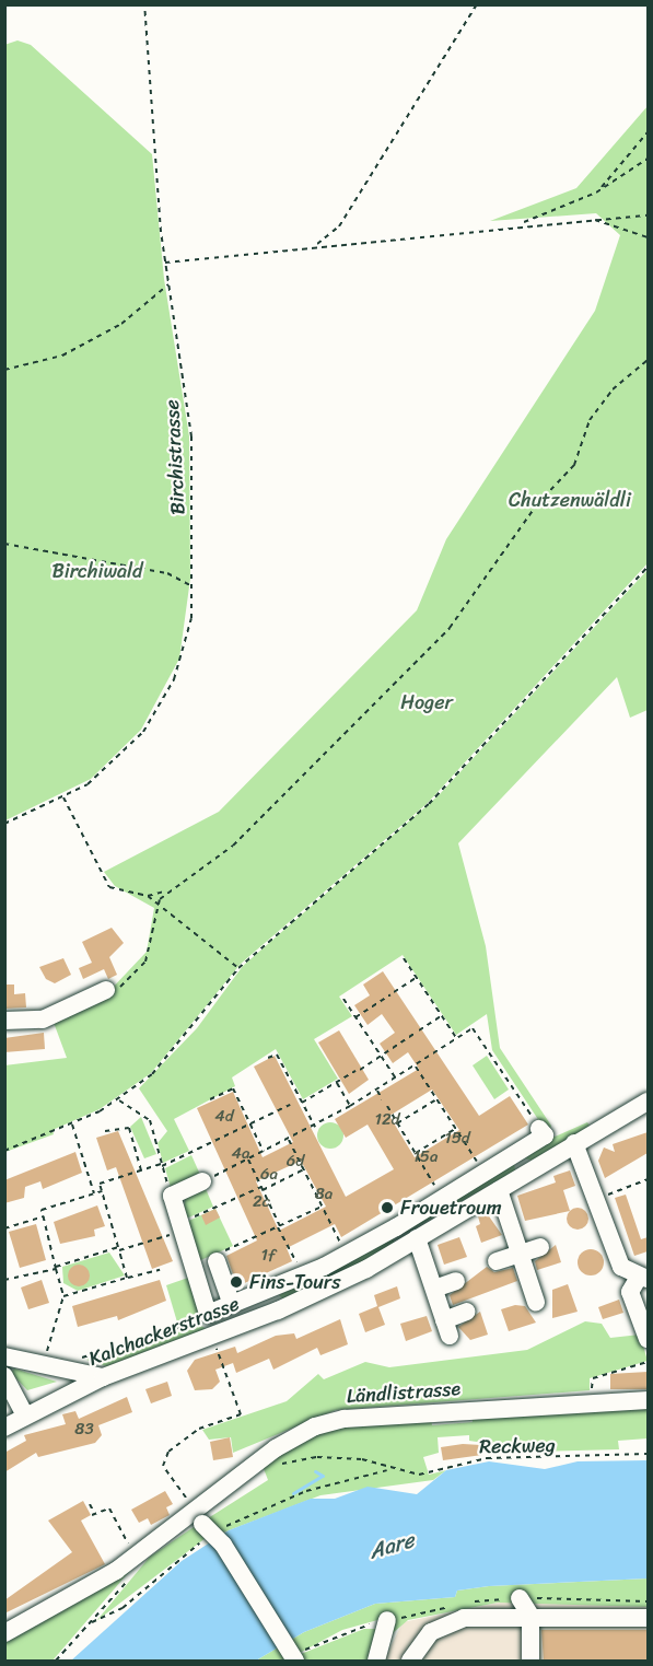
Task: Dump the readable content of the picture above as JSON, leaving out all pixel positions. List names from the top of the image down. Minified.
{"streets":{"street":["Kalchackerstrasse","Ländlistrasse"],"path":["Birchistrasse","Reckweg"]},"crossings":[["Ländlistrasse","Reckweg"]],"water":["Aare"],"parks":["Chutzenwäldli","Birchiwald","Hoger"],"places":["Frouetroum","Fins-Tours"],"house_numbers":["4d","12d","15d","4a","15a","6d","6a","8a","2c","1f","83"]}
